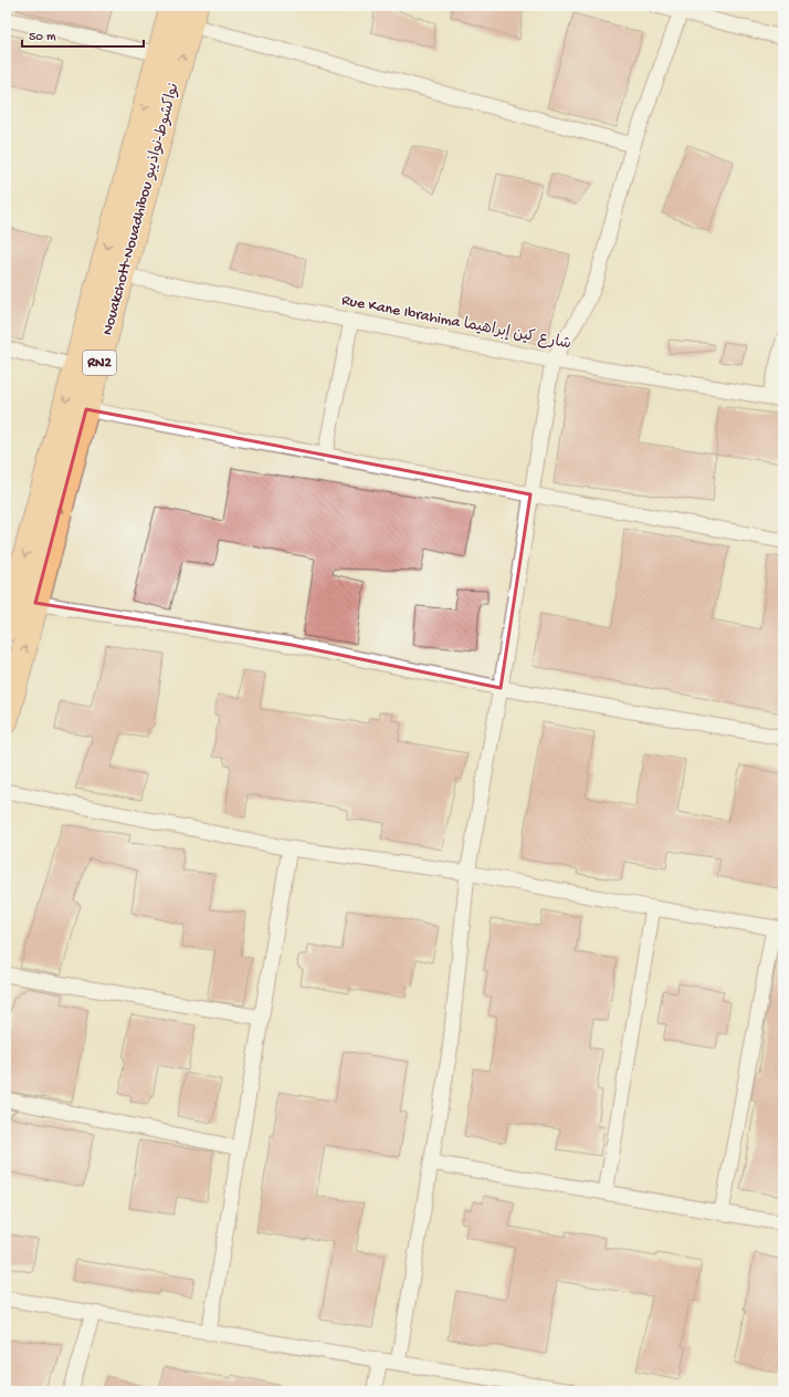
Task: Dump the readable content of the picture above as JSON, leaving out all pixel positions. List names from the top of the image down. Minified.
{"streets":{"highway":["Nouakchott-Nouadhibou نواكشوط-نواذيبو","RN2"],"street":["Rue Kane Ibrahima شارع كين إبراهيما"]},"crossings":[["Nouakchott-Nouadhibou نواكشوط-نواذيبو","Rue Kane Ibrahima شارع كين إبراهيما"]],"scale_bar":"50 m"}
